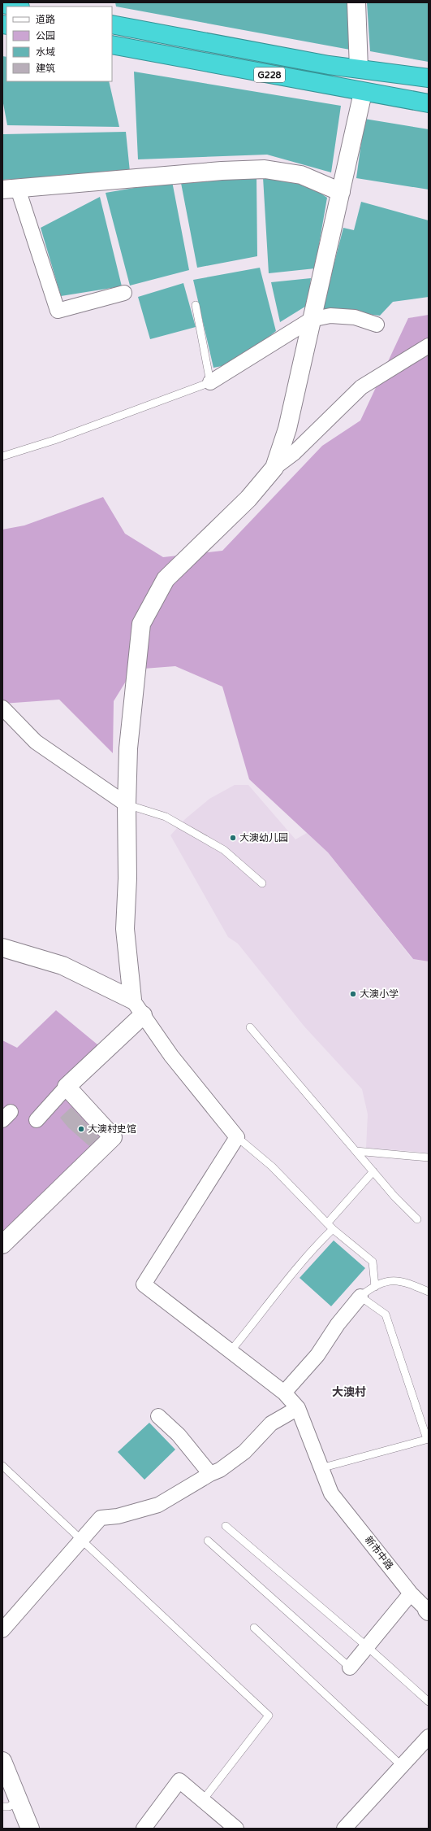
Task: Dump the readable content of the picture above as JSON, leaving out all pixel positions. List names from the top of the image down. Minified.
{"streets":{"highway":["G228"],"street":["新市中路"]},"districts":["大澳村"],"places":["大澳幼儿园","大澳小学","大澳村史馆"],"legend":["道路","公园","水域","建筑"]}
